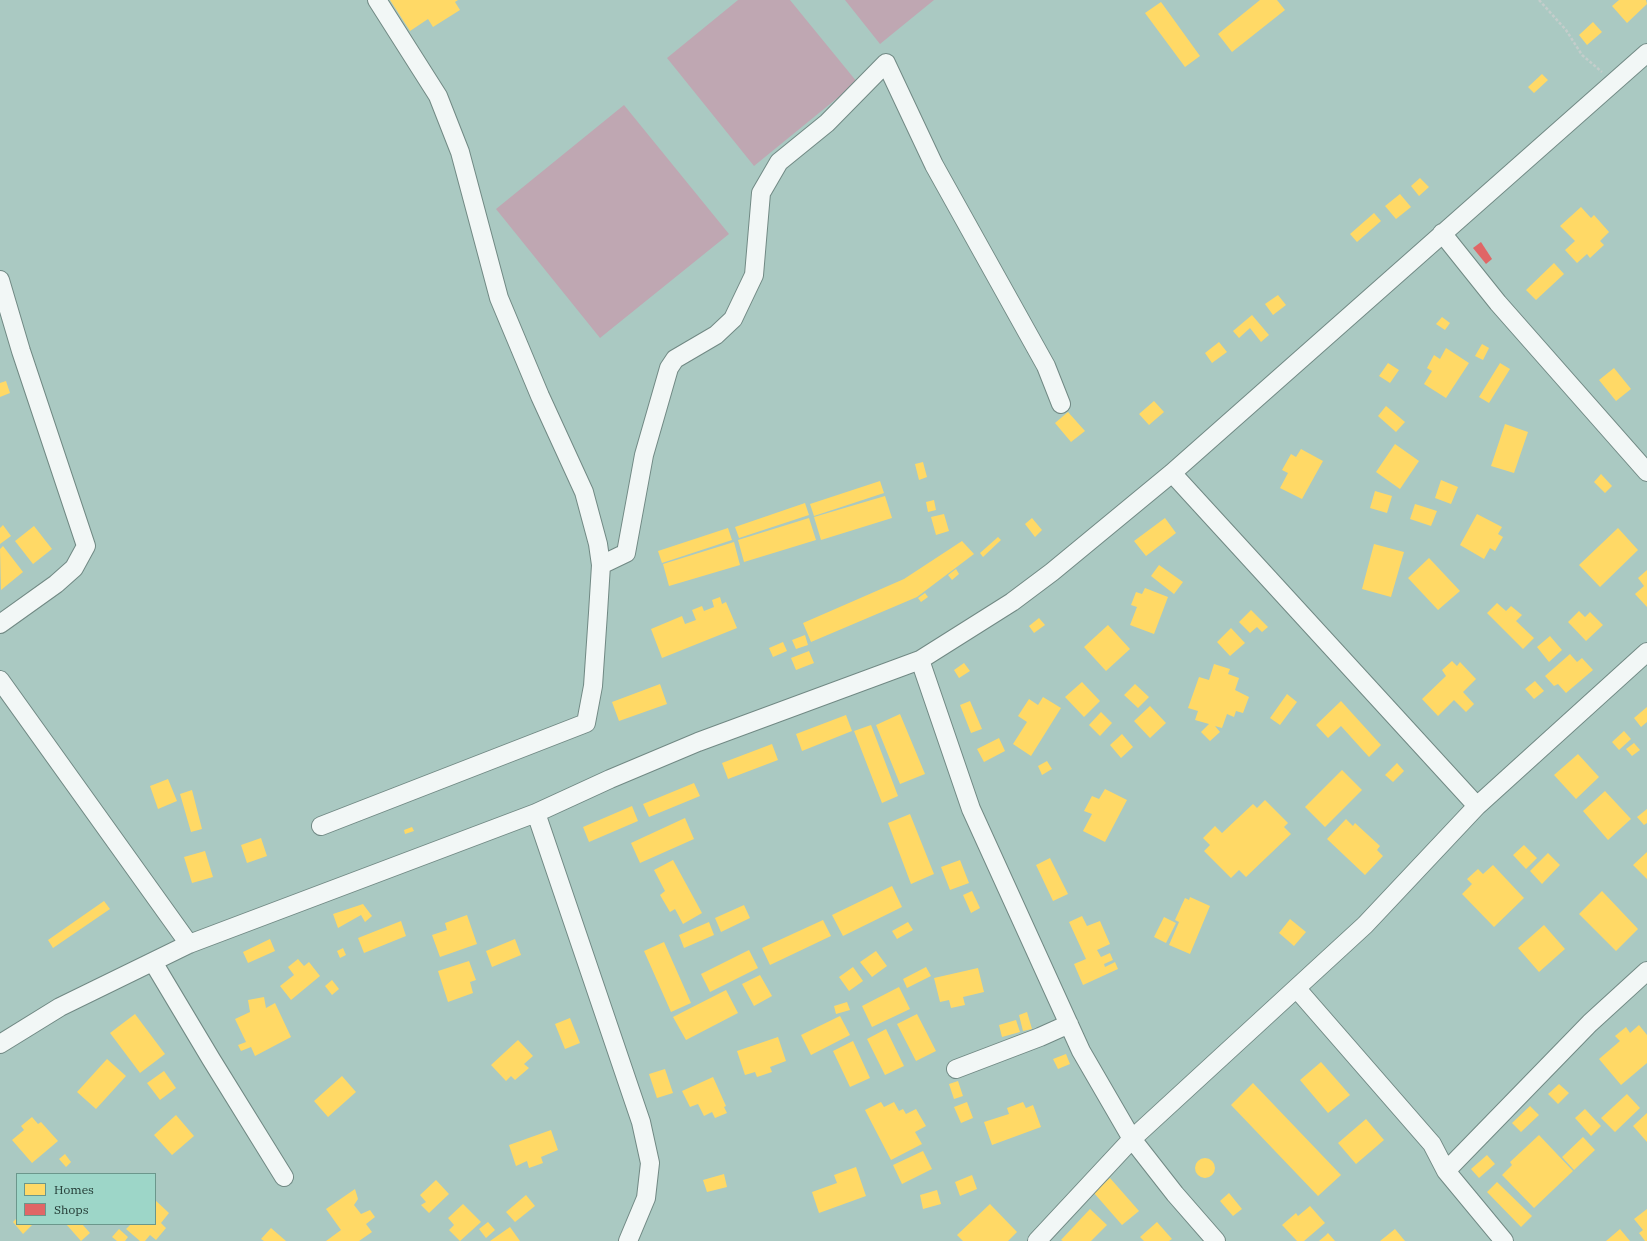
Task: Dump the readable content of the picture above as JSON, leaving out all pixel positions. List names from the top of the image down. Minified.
{"legend":["Homes","Shops"]}
